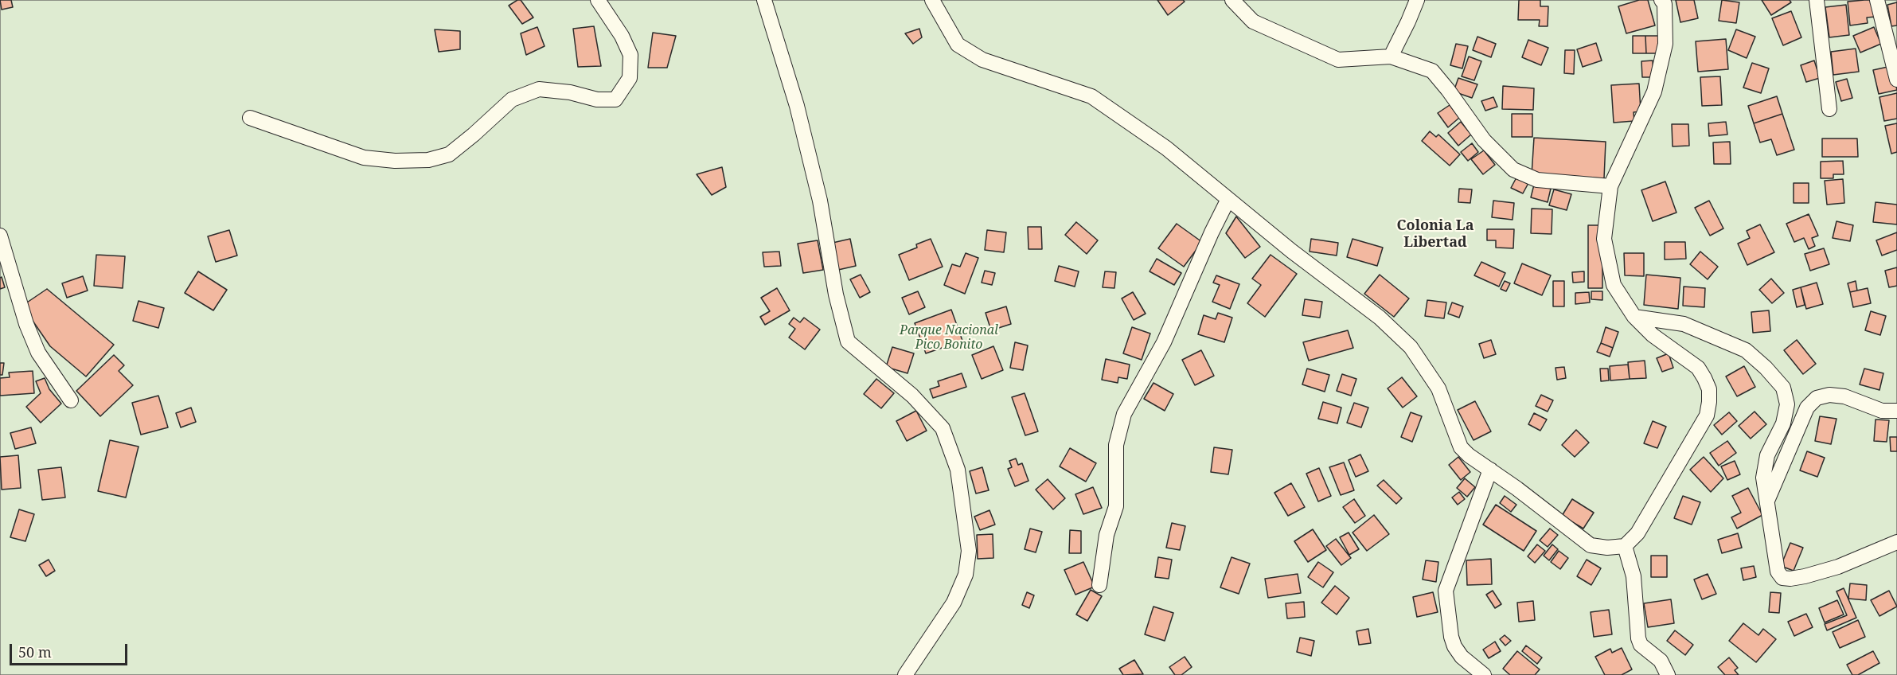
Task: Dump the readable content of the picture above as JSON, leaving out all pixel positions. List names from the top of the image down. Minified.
{"districts":["Colonia La Libertad"],"parks":["Parque Nacional Pico Bonito"],"scale_bar":"50 m"}
